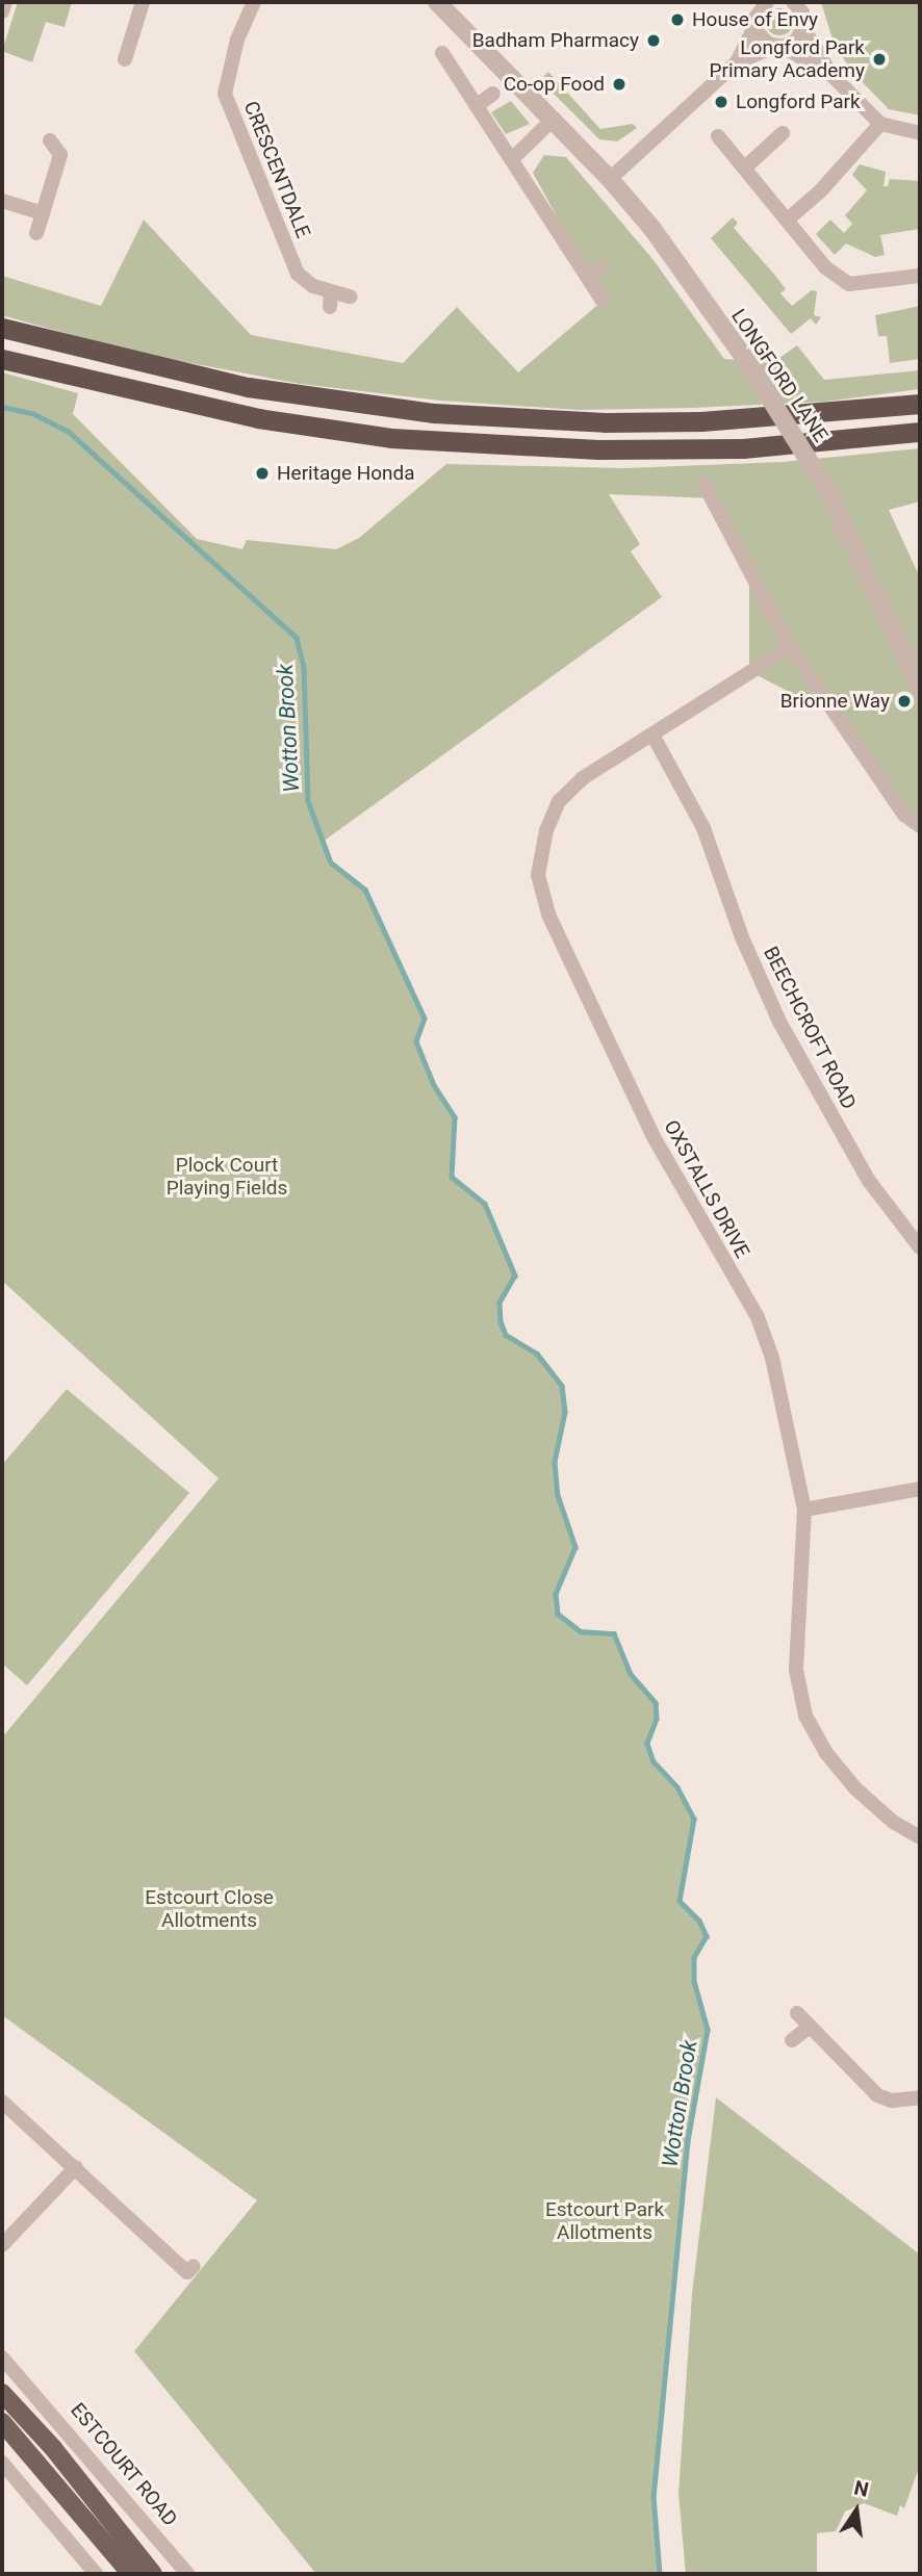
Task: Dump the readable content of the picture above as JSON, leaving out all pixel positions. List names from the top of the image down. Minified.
{"streets":{"street":["CRESCENTDALE","LONGFORD LANE","BEECHCROFT ROAD","OXSTALLS DRIVE","ESTCOURT ROAD"]},"crossings":[["BEECHCROFT ROAD","OXSTALLS DRIVE"]],"water":["Wotton Brook"],"parks":["Plock Court Playing Fields","Estcourt Close Allotments","Estcourt Park Allotments"],"places":["House of Envy","Badham Pharmacy","Longford Park Primary Academy","Co-op Food","Longford Park","Heritage Honda","Brionne Way"],"north":"top"}
